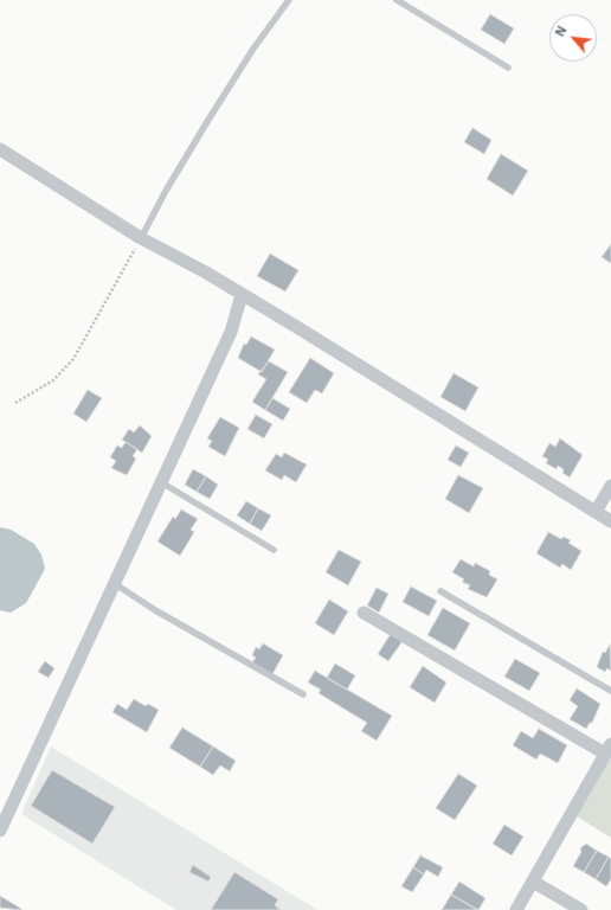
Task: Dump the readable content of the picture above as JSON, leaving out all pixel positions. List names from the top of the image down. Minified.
{"north":"top left"}
